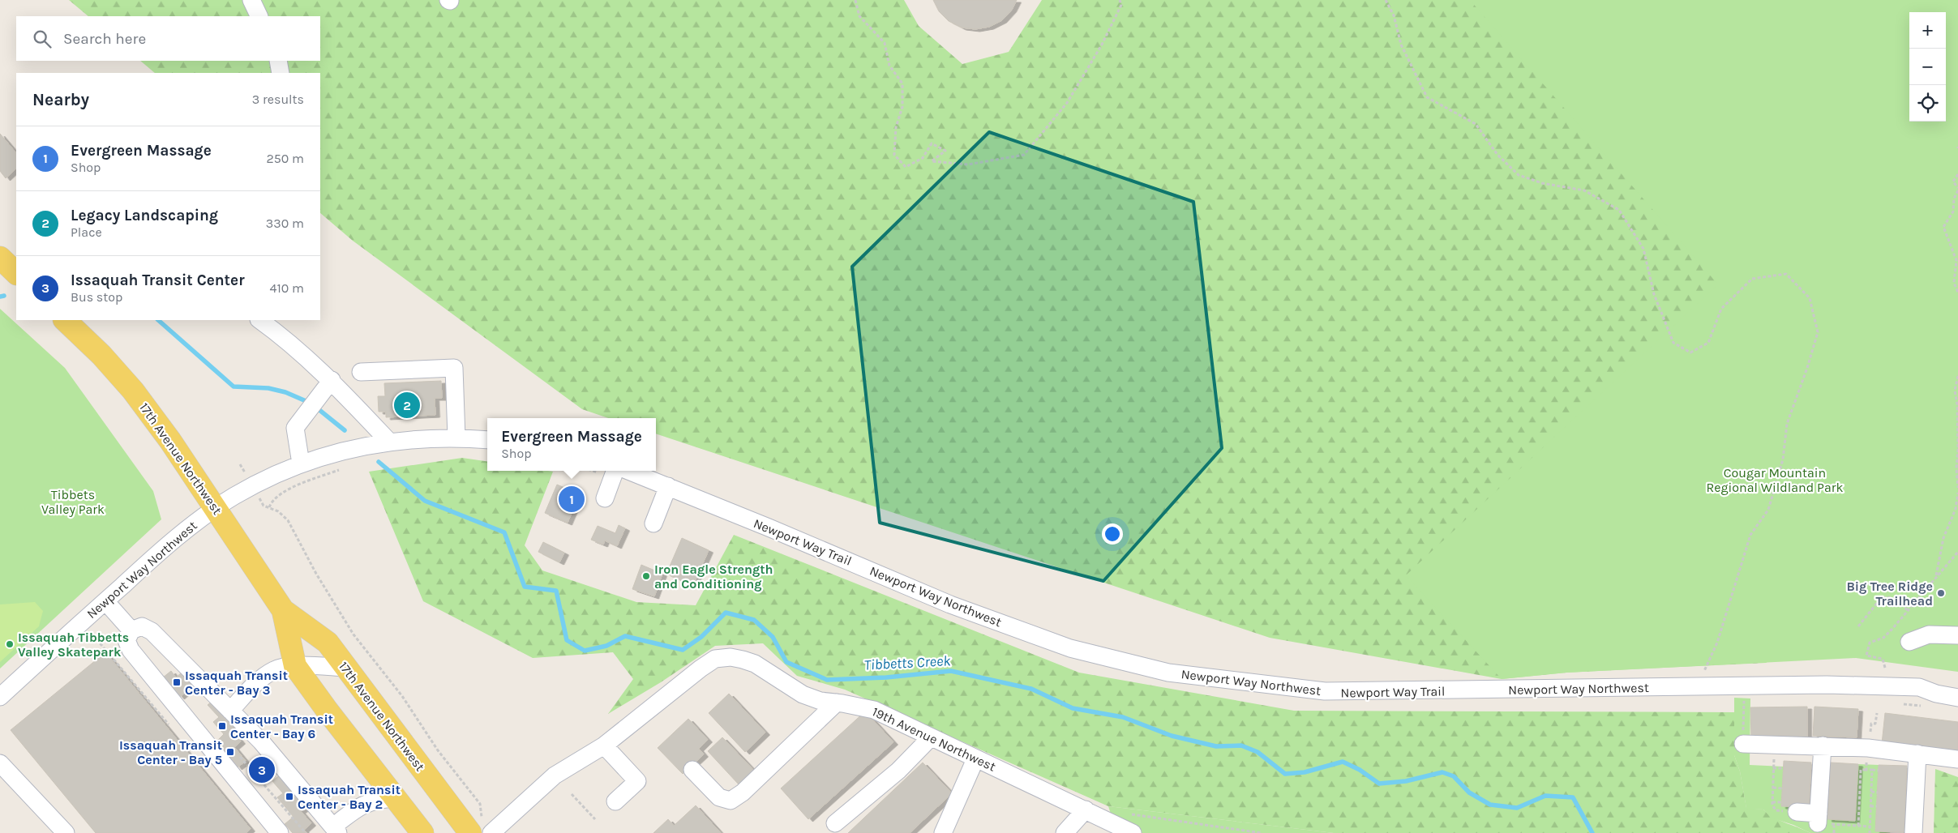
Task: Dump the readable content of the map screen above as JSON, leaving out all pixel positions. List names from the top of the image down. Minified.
{"streets":{"main road":["17th Avenue Northwest"],"street":["Newport Way Northwest","19th Avenue Northwest"]},"crossings":[["17th Avenue Northwest","Newport Way Northwest"]],"water":["Tibbetts Creek"],"parks":["Cougar Mountain Regional Wildland Park","Tibbets Valley Park"],"places":{"other":["Iron Eagle Strength and Conditioning","Big Tree Ridge Trailhead","Issaquah Tibbetts Valley Skatepark"],"transit":["Issaquah Transit Center - Bay 3","Issaquah Transit Center - Bay 6","Issaquah Transit Center - Bay 5","Issaquah Transit Center - Bay 2"]},"page":{"map_buttons":["+","−"],"search":"Search here","heading":["Nearby","3 results"],"list":[{"mark":"1","name":"Evergreen Massage","note":"Shop","value":"250 m"},{"mark":"2","name":"Legacy Landscaping","note":"Place","value":"330 m"},{"mark":"3","name":"Issaquah Transit Center","note":"Bus stop","value":"410 m"}],"pins":["2","1","3"],"popup":["Evergreen Massage","Shop"]}}
